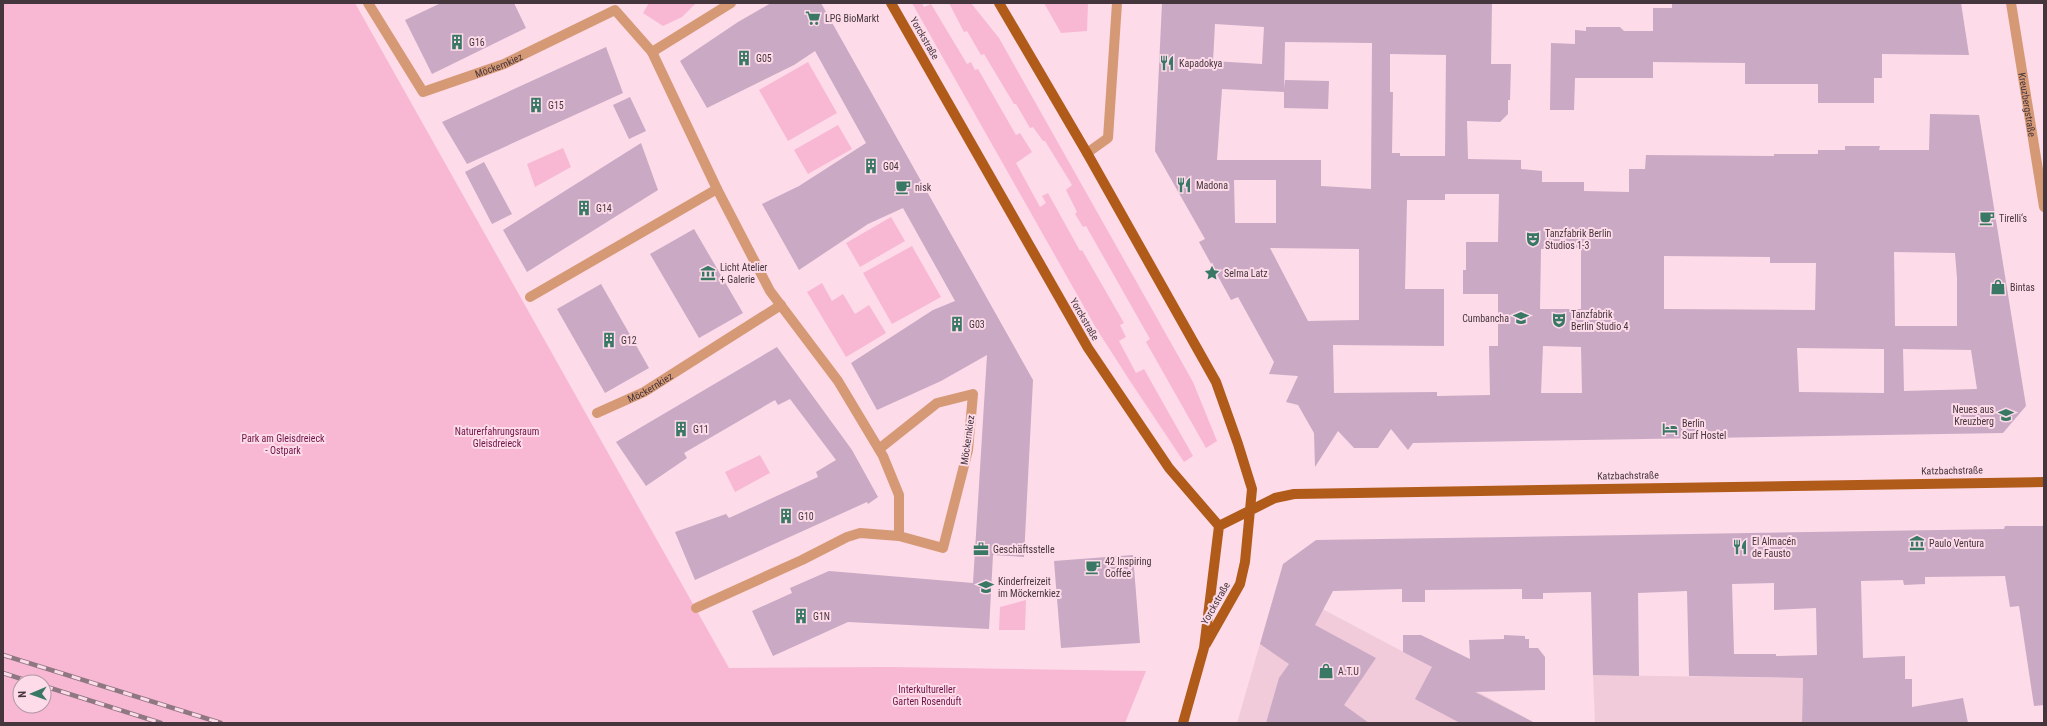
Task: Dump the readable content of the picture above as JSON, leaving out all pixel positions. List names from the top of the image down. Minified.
{"streets":{"main road":["Yorckstraße","Katzbachstraße"],"street":["Möckernkiez","Kreuzbergstraße"]},"crossings":[["Yorckstraße","Katzbachstraße"]],"parks":["Naturerfahrungsraum Gleisdreieck","Park am Gleisdreieck - Ostpark","Interkultureller Garten Rosenduft"],"places":{"supermarket":["LPG BioMarkt"],"building":["G16","G05","G15","G04","G14","G03","G12","G11","G10","G1N"],"restaurant":["Kapadokya","Madona","El Almacén de Fausto"],"cafe":["nisk","Tirelli‘s","42 Inspiring Coffee"],"theatre":["Tanzfabrik Berlin Studios 1-3","Tanzfabrik Berlin Studio 4"],"museum":["Licht Atelier + Galerie","Paulo Ventura"],"place":["Selma Latz"],"shop":["Bintas","A.T.U"],"school or university":["Cumbancha","Neues aus Kreuzberg","Kinderfreizeit im Möckernkiez"],"hotel":["Berlin Surf Hostel"],"office":["Geschäftsstelle"]},"north":"left"}
